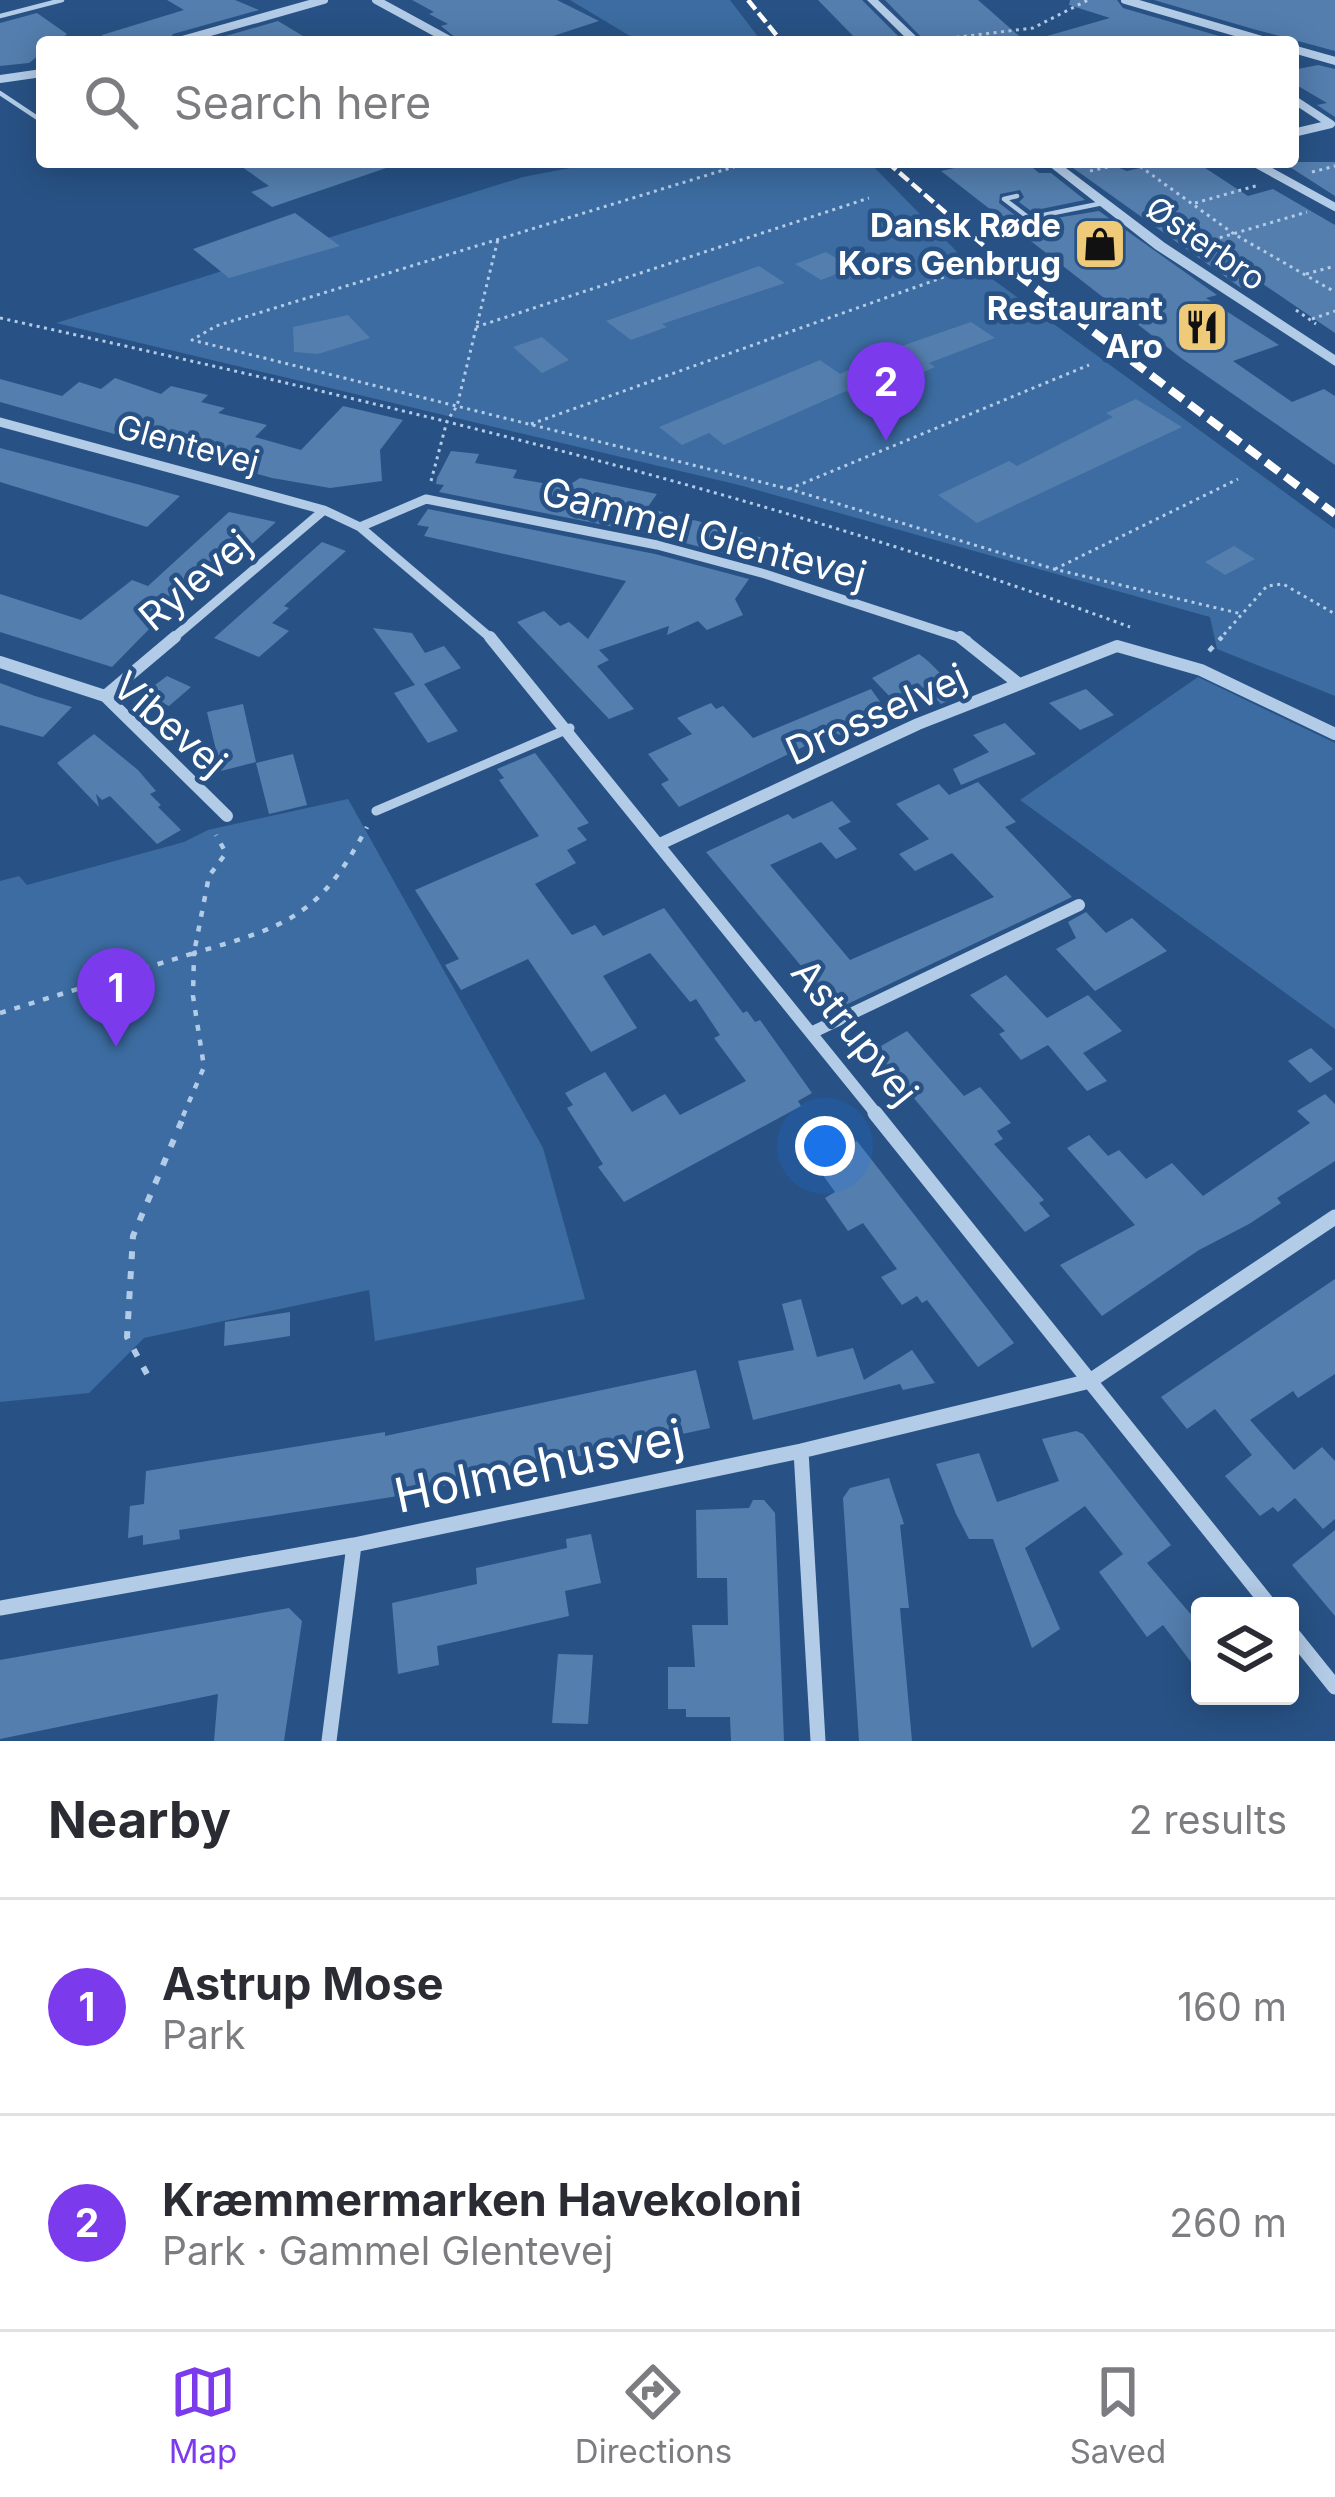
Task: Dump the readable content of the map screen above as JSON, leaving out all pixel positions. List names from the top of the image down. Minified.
{"streets":{"street":["Østerbro","Glentevej","Gammel Glentevej","Rylevej","Drosselvej","Vibevej","Astrupvej","Holmehusvej"]},"crossings":[["Glentevej","Rylevej"],["Glentevej","Astrupvej"],["Gammel Glentevej","Drosselvej"],["Rylevej","Vibevej"],["Drosselvej","Astrupvej"],["Astrupvej","Holmehusvej"]],"places":{"shop":["Dansk Røde Kors Genbrug"],"restaurant":["Restaurant Aro"]},"page":{"search":"Search here","pins":["2","1"],"heading":["Nearby","2 results"],"list":[{"mark":"1","name":"Astrup Mose","note":"Park","value":"160 m"},{"mark":"2","name":"Kræmmermarken Havekoloni","note":"Park · Gammel Glentevej","value":"260 m"}],"nav":["Map","Directions","Saved"]}}
